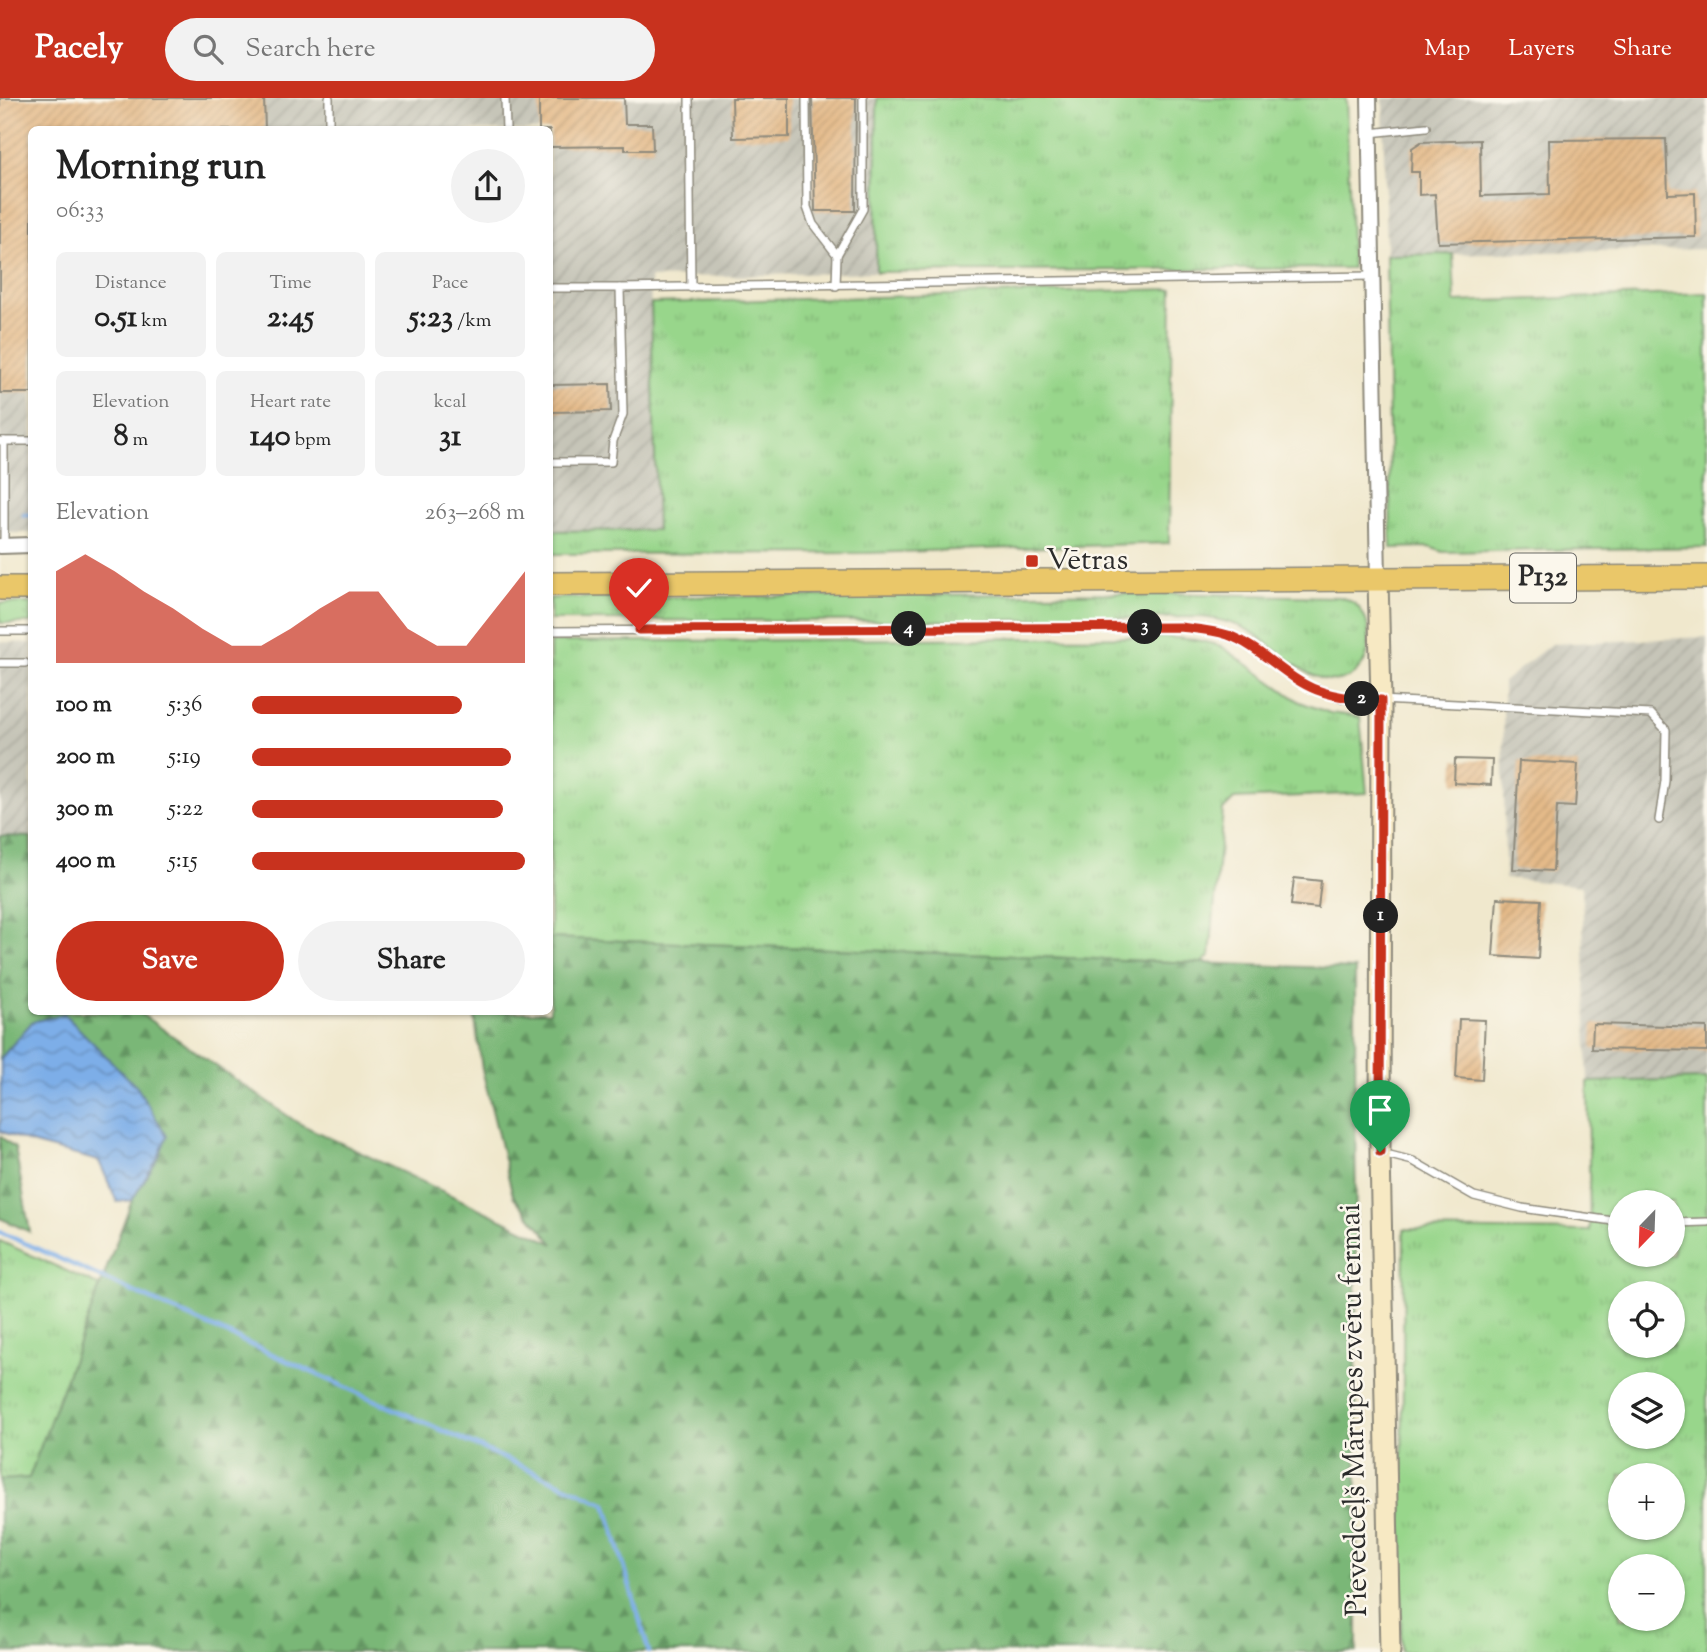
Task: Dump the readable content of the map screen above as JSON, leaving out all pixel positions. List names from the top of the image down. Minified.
{"streets":{"main road":["P132"],"street":["Pievedceļš Mārupes zvēru fermai"]},"crossings":[["P132","Pievedceļš Mārupes zvēru fermai"]],"places":{"transit":["Vētras"]},"north":"bottom left","page":{"header":"Pacely","search":"Search here","nav":["Map","Layers","Share"],"heading":["Morning run","06:33"],"stats":[["Distance","0.51 km"],["Time","2:45"],["Pace","5:23 /km"],["Elevation","8 m"],["Heart rate","140 bpm"],["kcal","31"]],"chart":["Elevation","263–268 m"],"pins":["3","4","2","1"],"list":[{"name":"100 m","note":"5:36"},{"name":"200 m","note":"5:19"},{"name":"300 m","note":"5:22"},{"name":"400 m","note":"5:15"}],"buttons":["Save","Share"],"map_buttons":["+","−"]}}
